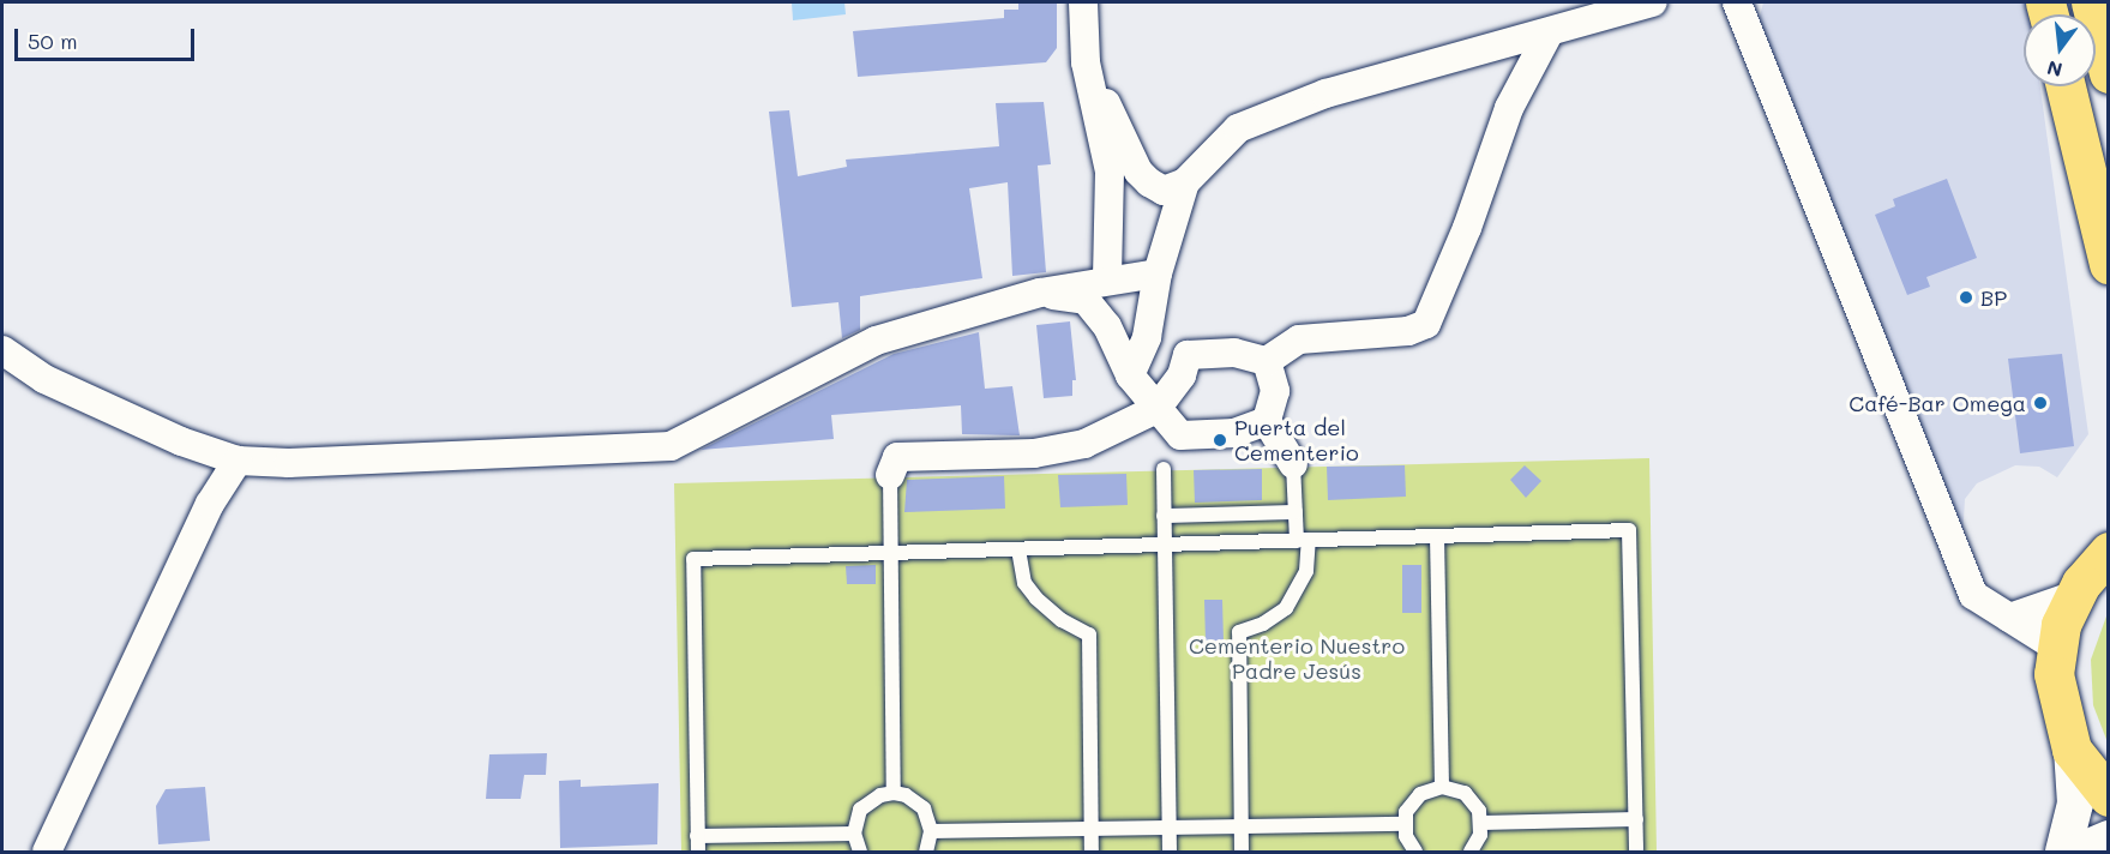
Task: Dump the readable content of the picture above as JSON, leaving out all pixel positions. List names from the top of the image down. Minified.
{"parks":["Cementerio Nuestro Padre Jesús"],"places":["BP","Café-Bar Omega","Puerta del Cementerio"],"scale_bar":"50 m","north":"bottom"}
